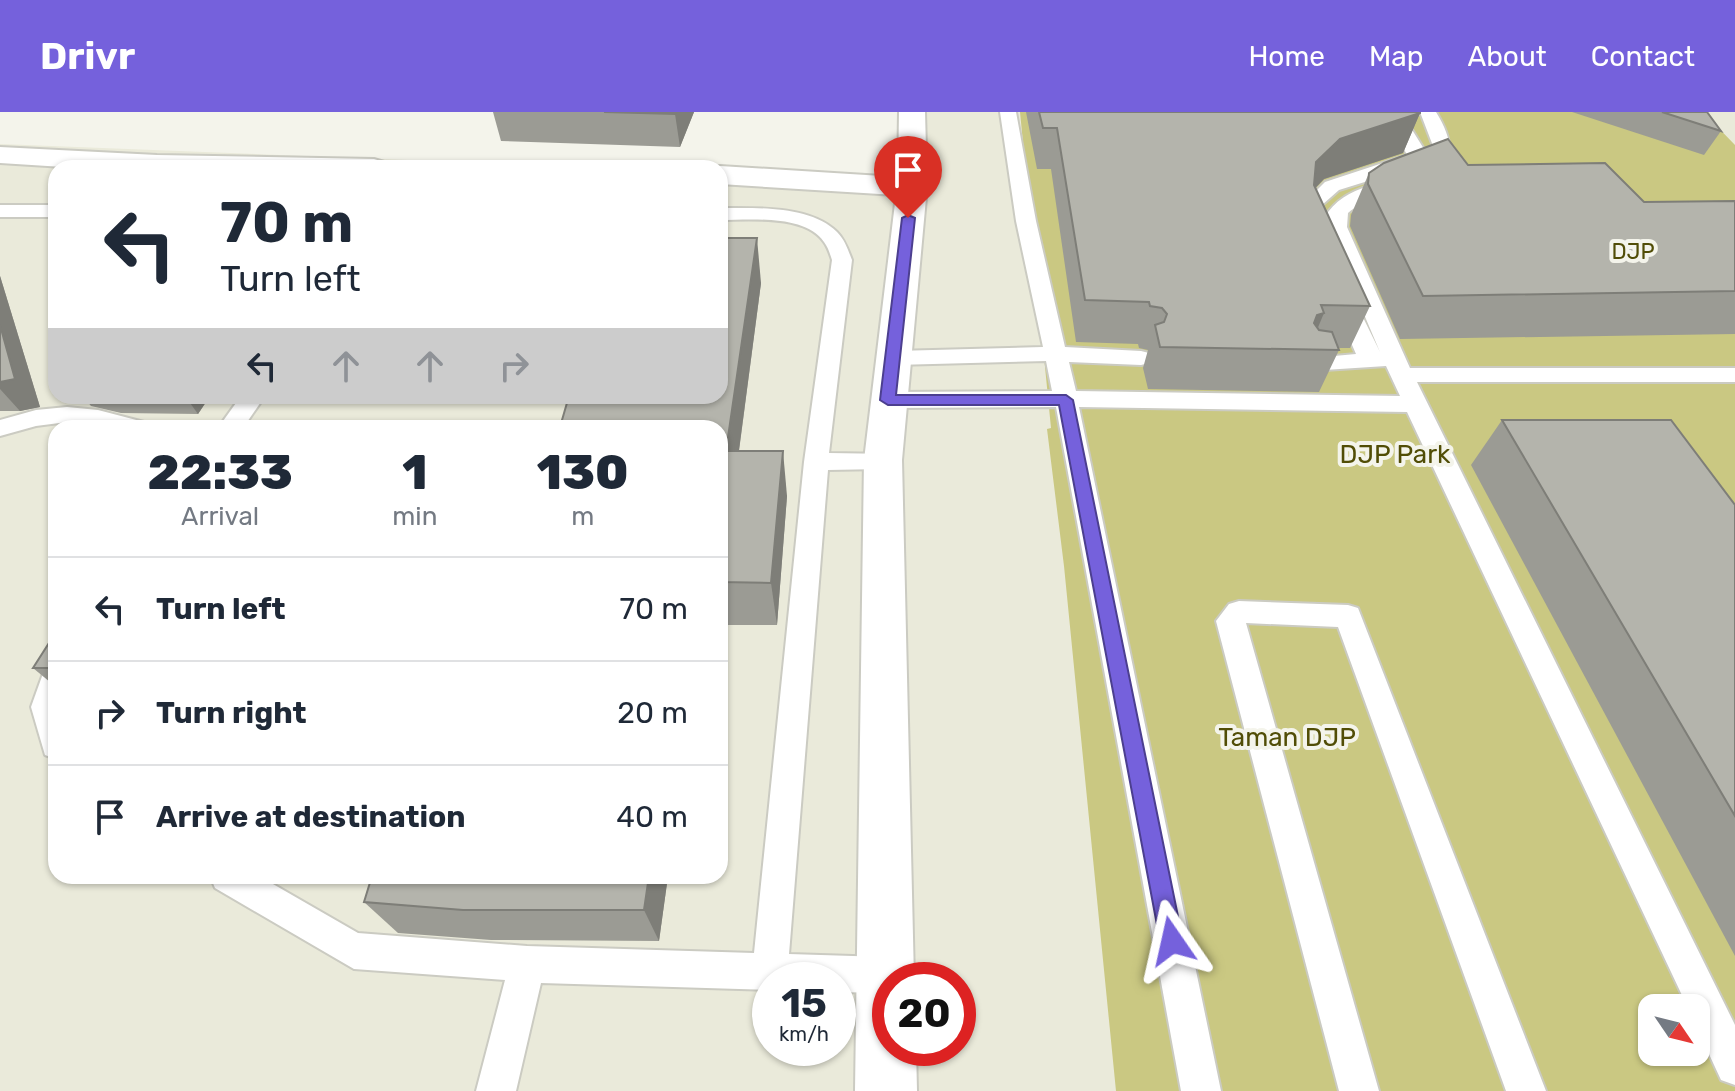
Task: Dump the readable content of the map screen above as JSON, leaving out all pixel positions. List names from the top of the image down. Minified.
{"parks":["DJP","DJP Park","Taman DJP"],"north":"bottom right","page":{"header":"Drivr","nav":["Home","Map","About","Contact"],"turn":["70 m","Turn left"],"eta":["22:33","Arrival","1","min","130","m"],"list":[{"name":"Turn left","value":"70 m"},{"name":"Turn right","value":"20 m"},{"name":"Arrive at destination","value":"40 m"}],"speed":"15 km/h","limit":"20"}}
